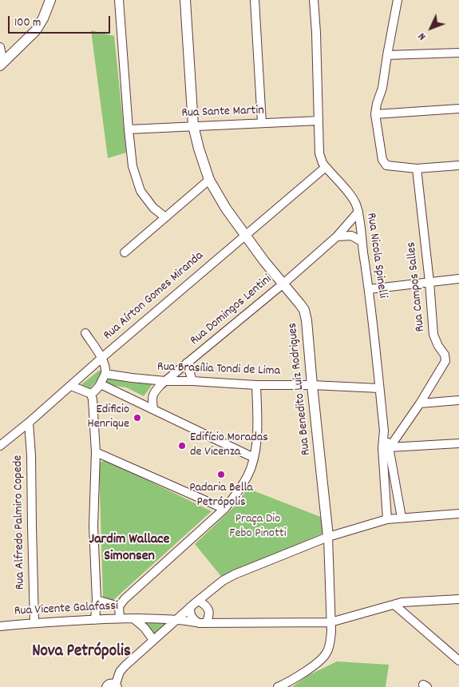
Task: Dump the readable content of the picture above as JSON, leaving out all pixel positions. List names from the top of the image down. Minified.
{"streets":{"street":["Rua Sante Martin","Rua Nicola Spinelli","Rua Campos Salles","Rua Aírton Gomes Miranda","Rua Domingos Lentini","Rua Brasília Tondi de Lima","Rua Benedito Luiz Rodrigues","Rua Alfredo Palmiro Copede","Rua Vicente Galafassi"]},"crossings":[["Rua Sante Martin","Rua Nicola Spinelli"],["Rua Sante Martin","Rua Benedito Luiz Rodrigues"],["Rua Nicola Spinelli","Rua Campos Salles"],["Rua Nicola Spinelli","Rua Aírton Gomes Miranda"],["Rua Nicola Spinelli","Rua Domingos Lentini"],["Rua Nicola Spinelli","Rua Brasília Tondi de Lima"],["Rua Aírton Gomes Miranda","Rua Benedito Luiz Rodrigues"],["Rua Aírton Gomes Miranda","Rua Alfredo Palmiro Copede"],["Rua Domingos Lentini","Rua Brasília Tondi de Lima"],["Rua Domingos Lentini","Rua Benedito Luiz Rodrigues"],["Rua Brasília Tondi de Lima","Rua Benedito Luiz Rodrigues"],["Rua Benedito Luiz Rodrigues","Rua Vicente Galafassi"],["Rua Alfredo Palmiro Copede","Rua Vicente Galafassi"]],"districts":["Jardim Wallace Simonsen","Nova Petrópolis"],"parks":["Praça Dio Febo Pinotti"],"places":["Edificio Henrique","Edifício Moradas de Vicenza","Padaria Bella Petrópolis"],"scale_bar":"100 m","north":"bottom left"}
